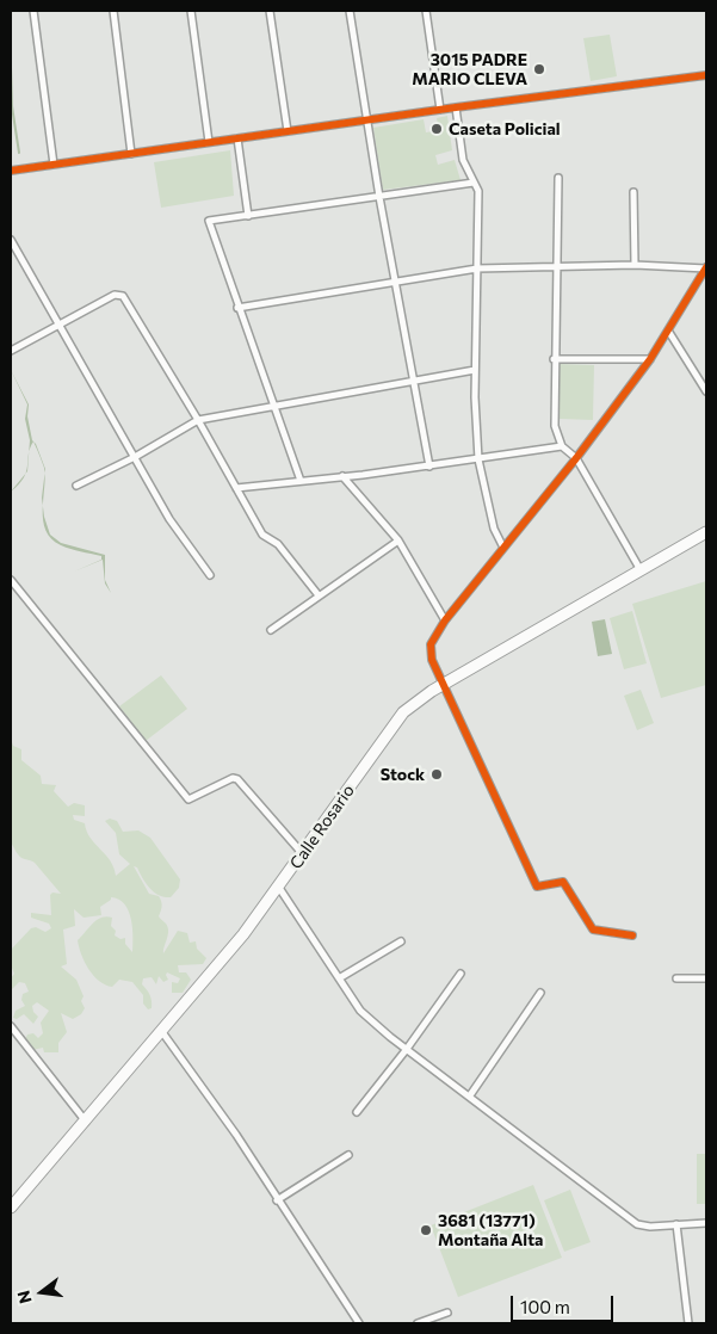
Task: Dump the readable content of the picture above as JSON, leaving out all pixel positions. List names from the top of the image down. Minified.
{"streets":{"main road":["Calle Rosario"]},"places":["3015 PADRE MARIO CLEVA","Caseta Policial","Stock","3681 (13771) Montaña Alta"],"scale_bar":"100 m","north":"left"}
